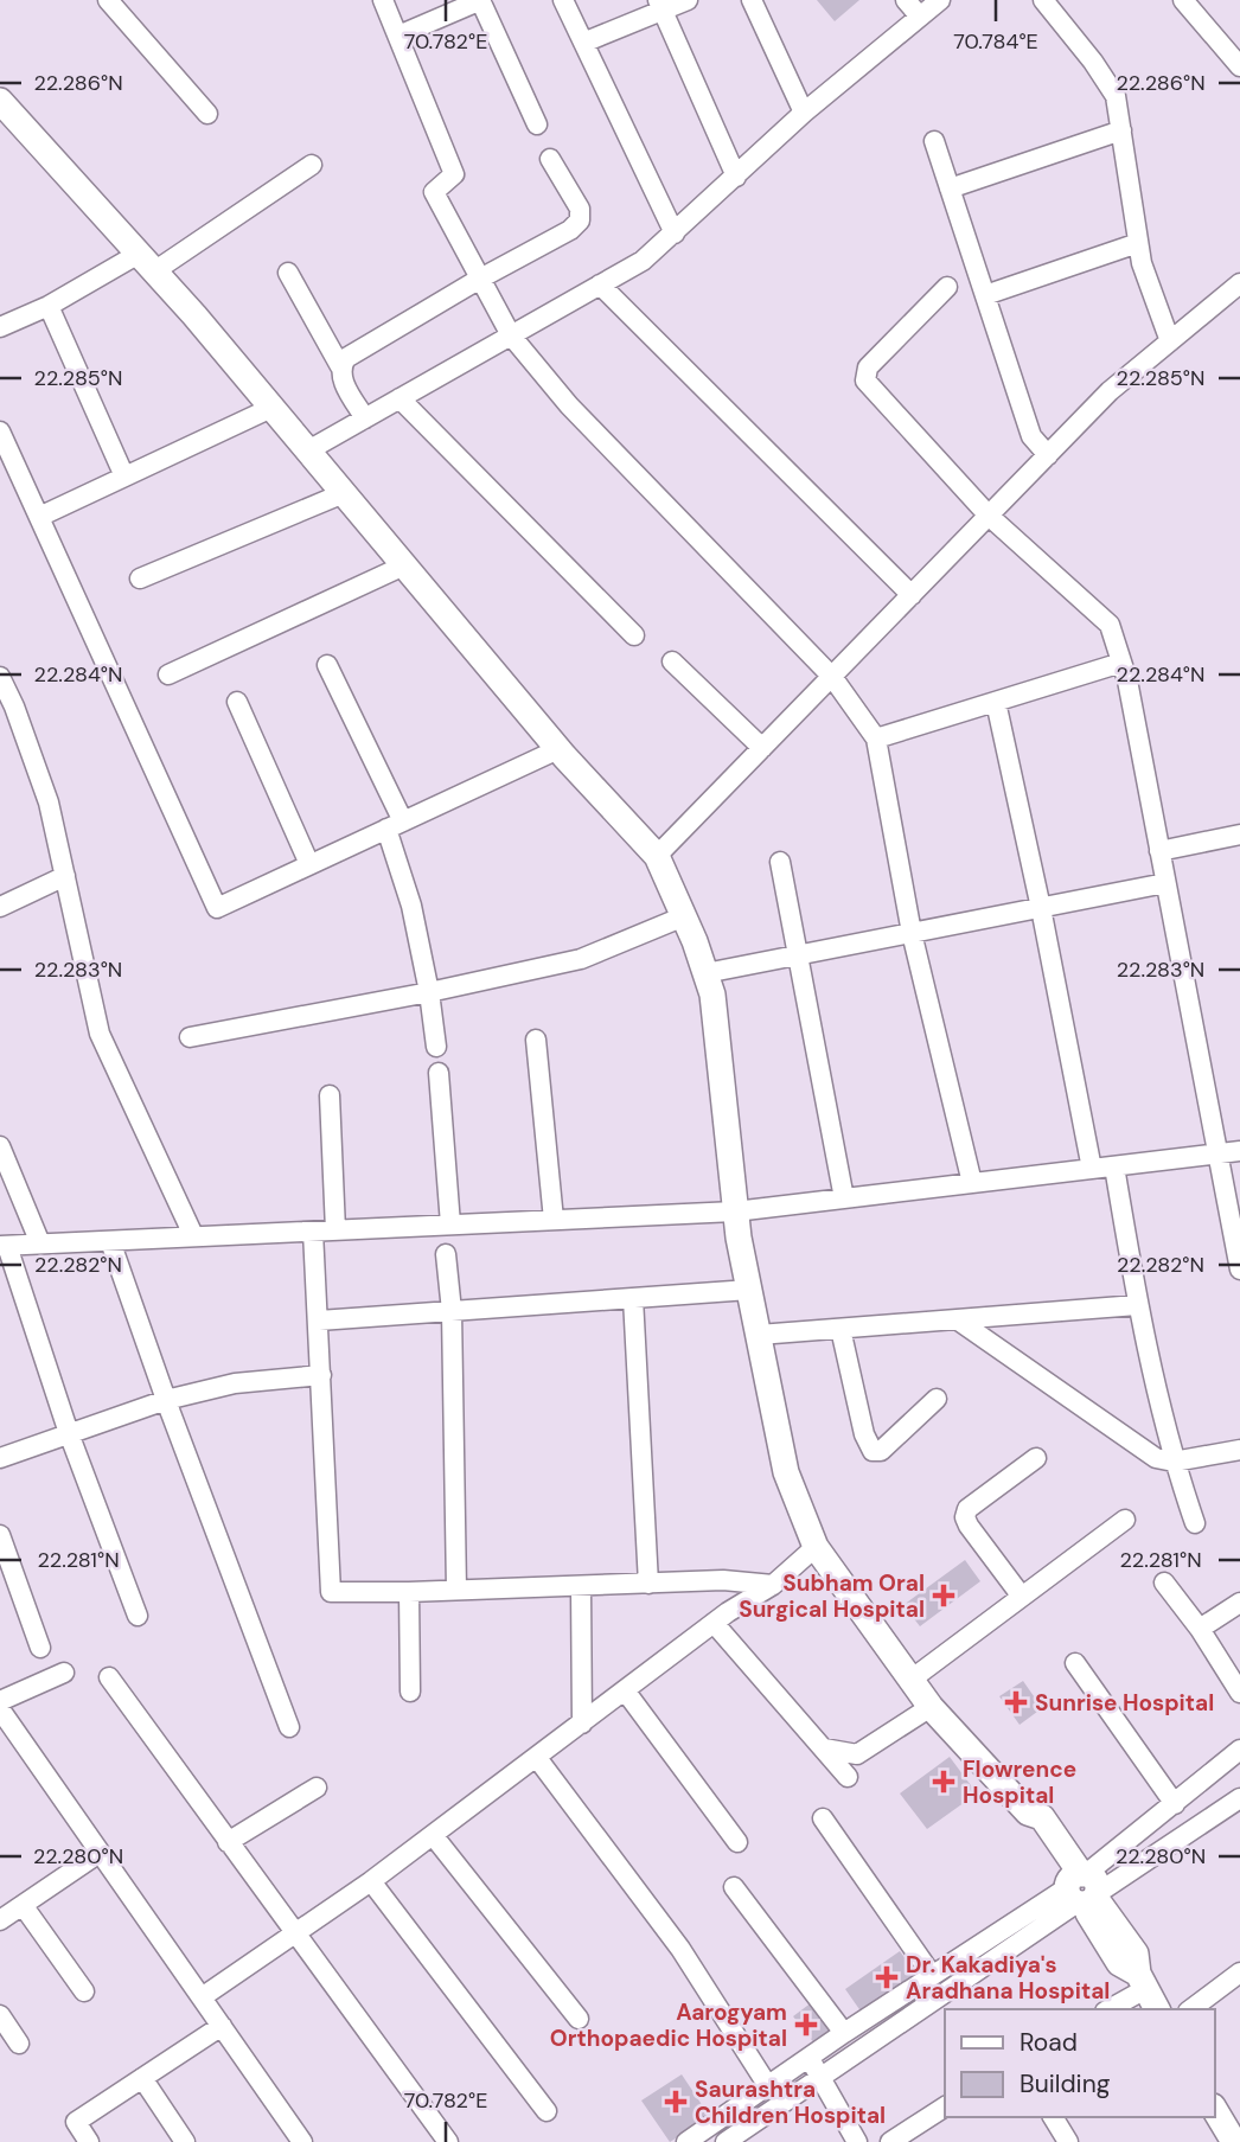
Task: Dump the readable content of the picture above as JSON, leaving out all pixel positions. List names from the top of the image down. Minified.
{"places":{"health":["Subham Oral Surgical Hospital","Sunrise Hospital","Flowrence Hospital","Dr. Kakadiya's Aradhana Hospital","Aarogyam Orthopaedic Hospital","Saurashtra Children Hospital"]},"legend":["Road","Building"],"coordinates":["70.782°E","70.784°E","22.286°N","22.285°N","22.284°N","22.283°N","22.282°N","22.281°N","22.280°N"]}
